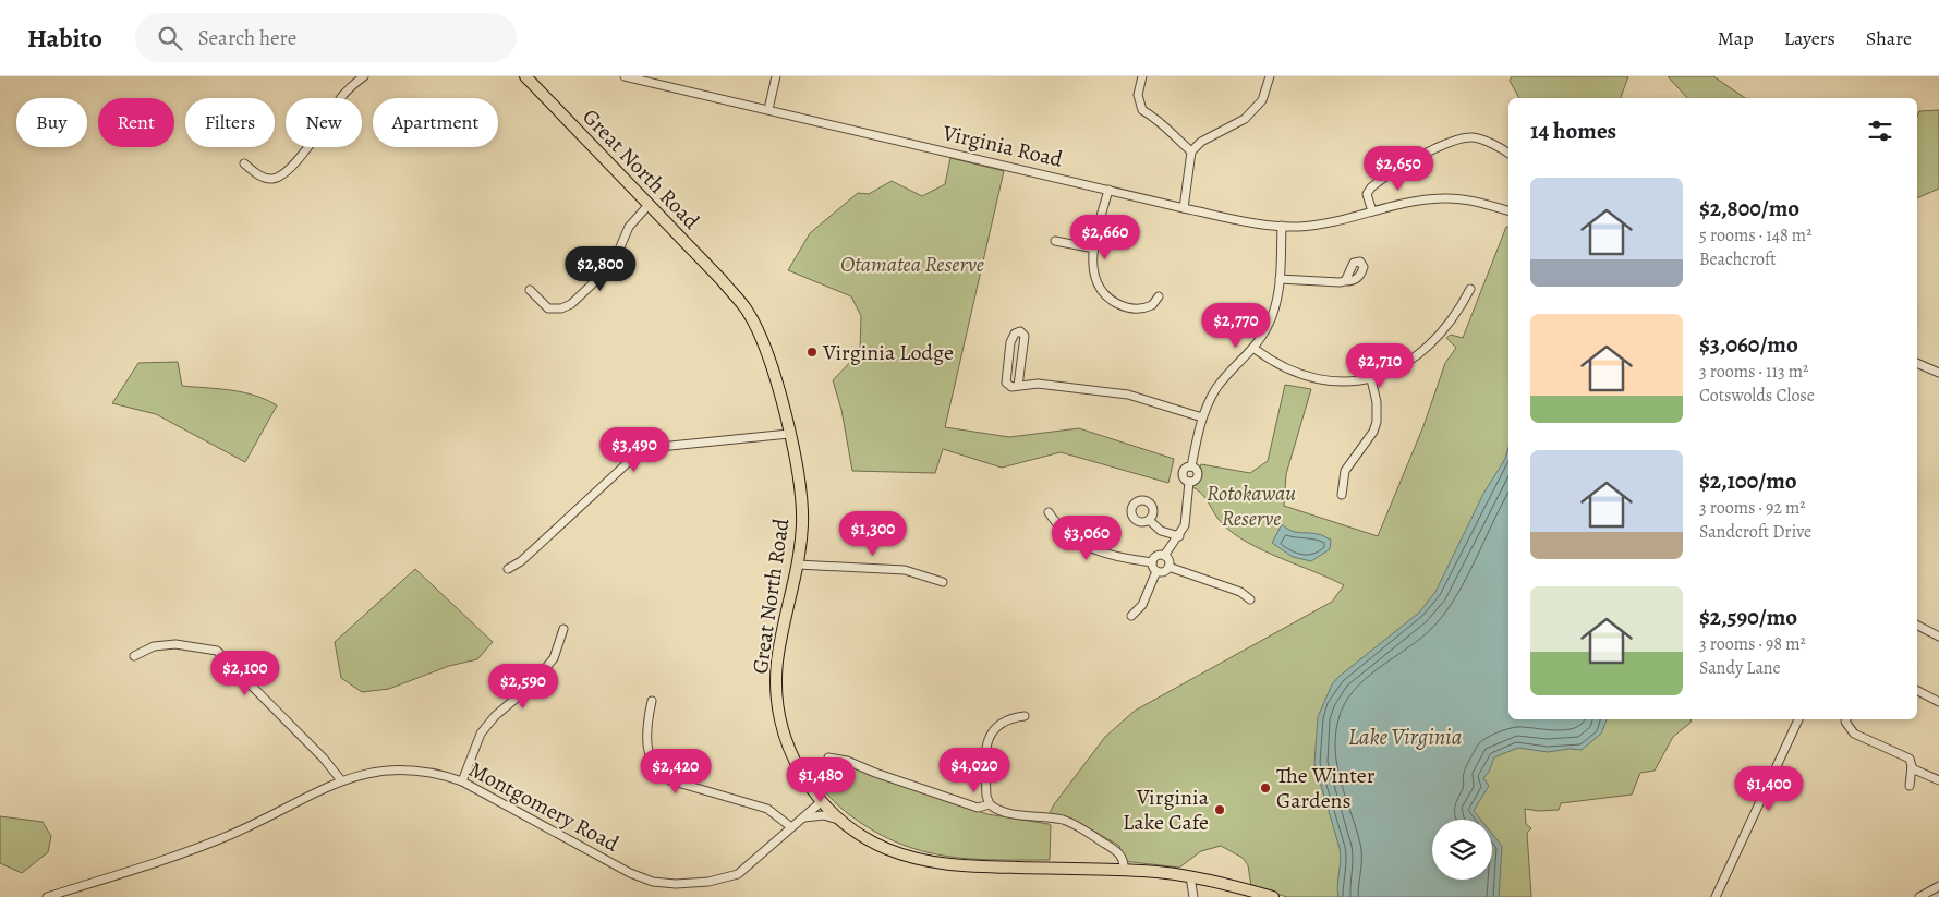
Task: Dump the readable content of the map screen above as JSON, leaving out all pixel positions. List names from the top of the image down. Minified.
{"streets":{"highway":["Great North Road"],"street":["Virginia Road","Montgomery Road"]},"crossings":[["Great North Road","Montgomery Road"]],"water":["Lake Virginia"],"parks":["Otamatea Reserve","Rotokawau Reserve"],"places":["Virginia Lodge","The Winter Gardens","Virginia Lake Cafe"],"page":{"header":"Habito","search":"Search here","nav":["Map","Layers","Share"],"chip":["Buy","Rent","Filters","New","Apartment"],"heading":"14 homes","price":["$2,650","$2,660","$2,800","$2,770","$2,710","$3,490","$1,300","$3,060","$2,100","$2,590","$4,020","$2,420","$1,480","$1,400"],"list":[{"name":"$2,800/mo","note":"5 rooms · 148 m² · Beachcroft"},{"name":"$3,060/mo","note":"3 rooms · 113 m² · Cotswolds Close"},{"name":"$2,100/mo","note":"3 rooms · 92 m² · Sandcroft Drive"},{"name":"$2,590/mo","note":"3 rooms · 98 m² · Sandy Lane"}]}}
